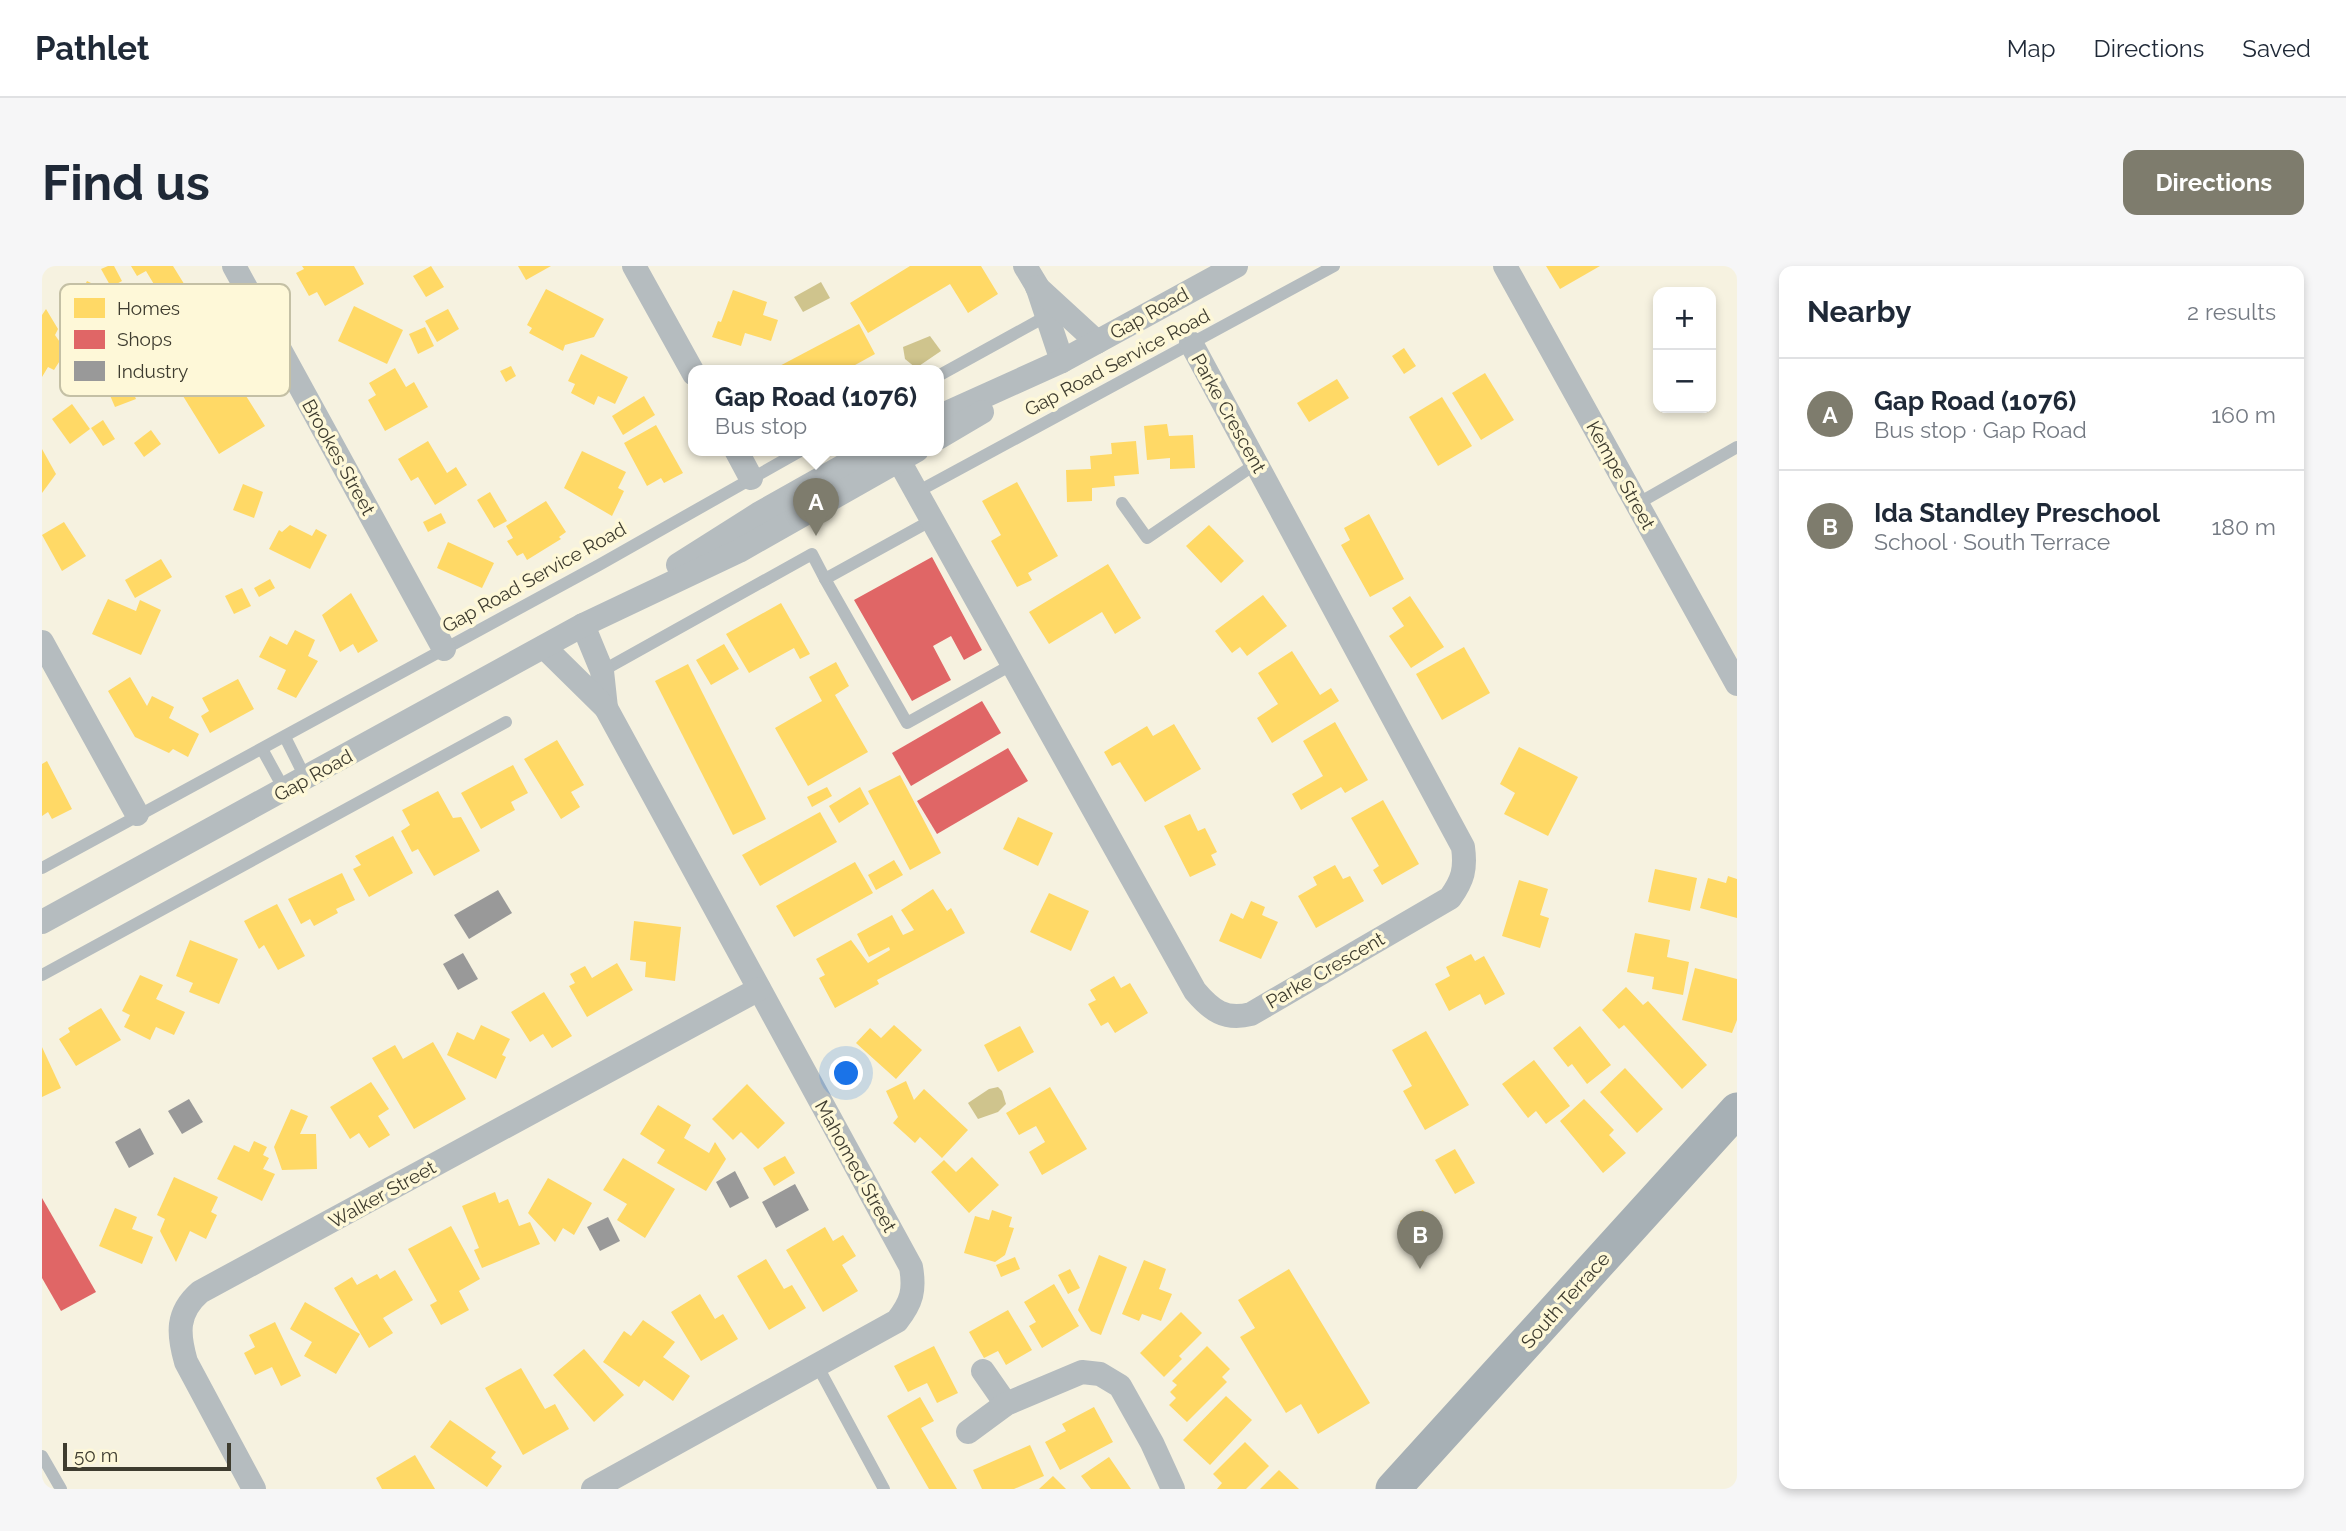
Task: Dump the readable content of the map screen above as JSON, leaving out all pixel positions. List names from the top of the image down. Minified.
{"streets":{"street":["Gap Road","Parke Crescent","Brookes Street","Kempe Street","Mahomed Street","Walker Street","South Terrace"],"lane":["Gap Road Service Road"]},"crossings":[["Gap Road","Mahomed Street"],["Gap Road Service Road","Parke Crescent"],["Gap Road Service Road","Brookes Street"],["Mahomed Street","Walker Street"]],"legend":["Homes","Shops","Industry"],"scale_bar":"50 m","page":{"header":"Pathlet","nav":["Map","Directions","Saved"],"buttons":"Directions","title":"Find us","heading":["Nearby","2 results"],"map_buttons":["+","−"],"list":[{"mark":"A","name":"Gap Road (1076)","note":"Bus stop · Gap Road","value":"160 m"},{"mark":"B","name":"Ida Standley Preschool","note":"School · South Terrace","value":"180 m"}],"popup":["Gap Road (1076)","Bus stop"],"pins":["A","B"],"scale":"50 m"}}
